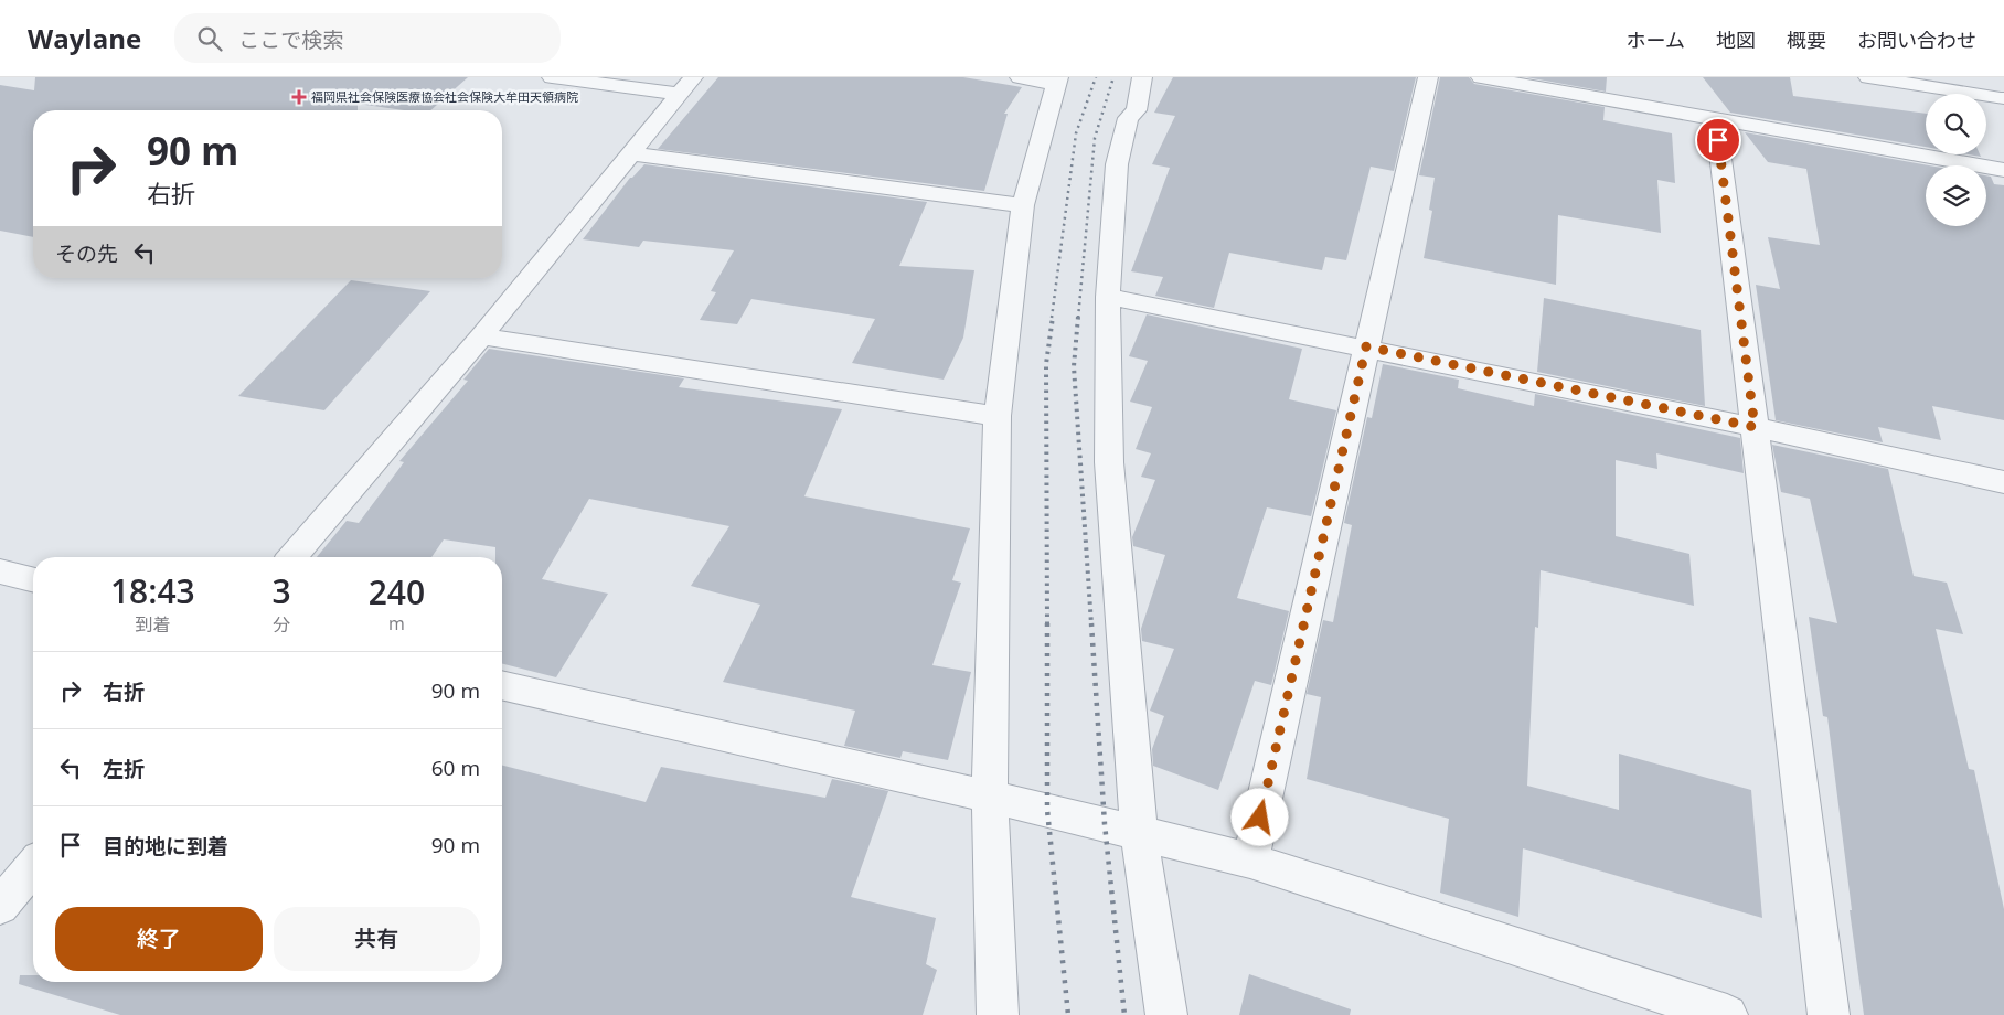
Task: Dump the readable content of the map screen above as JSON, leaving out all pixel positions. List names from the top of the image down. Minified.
{"places":{"health":["福岡県社会保険医療協会社会保険大牟田天領病院"]},"page":{"header":"Waylane","search":"ここで検索","nav":["ホーム","地図","概要","お問い合わせ"],"turn":["90 m","右折"],"then":"その先","eta":["18:43","到着","3","分","240","m"],"list":[{"name":"右折","value":"90 m"},{"name":"左折","value":"60 m"},{"name":"目的地に到着","value":"90 m"}],"buttons":["終了","共有"]}}
